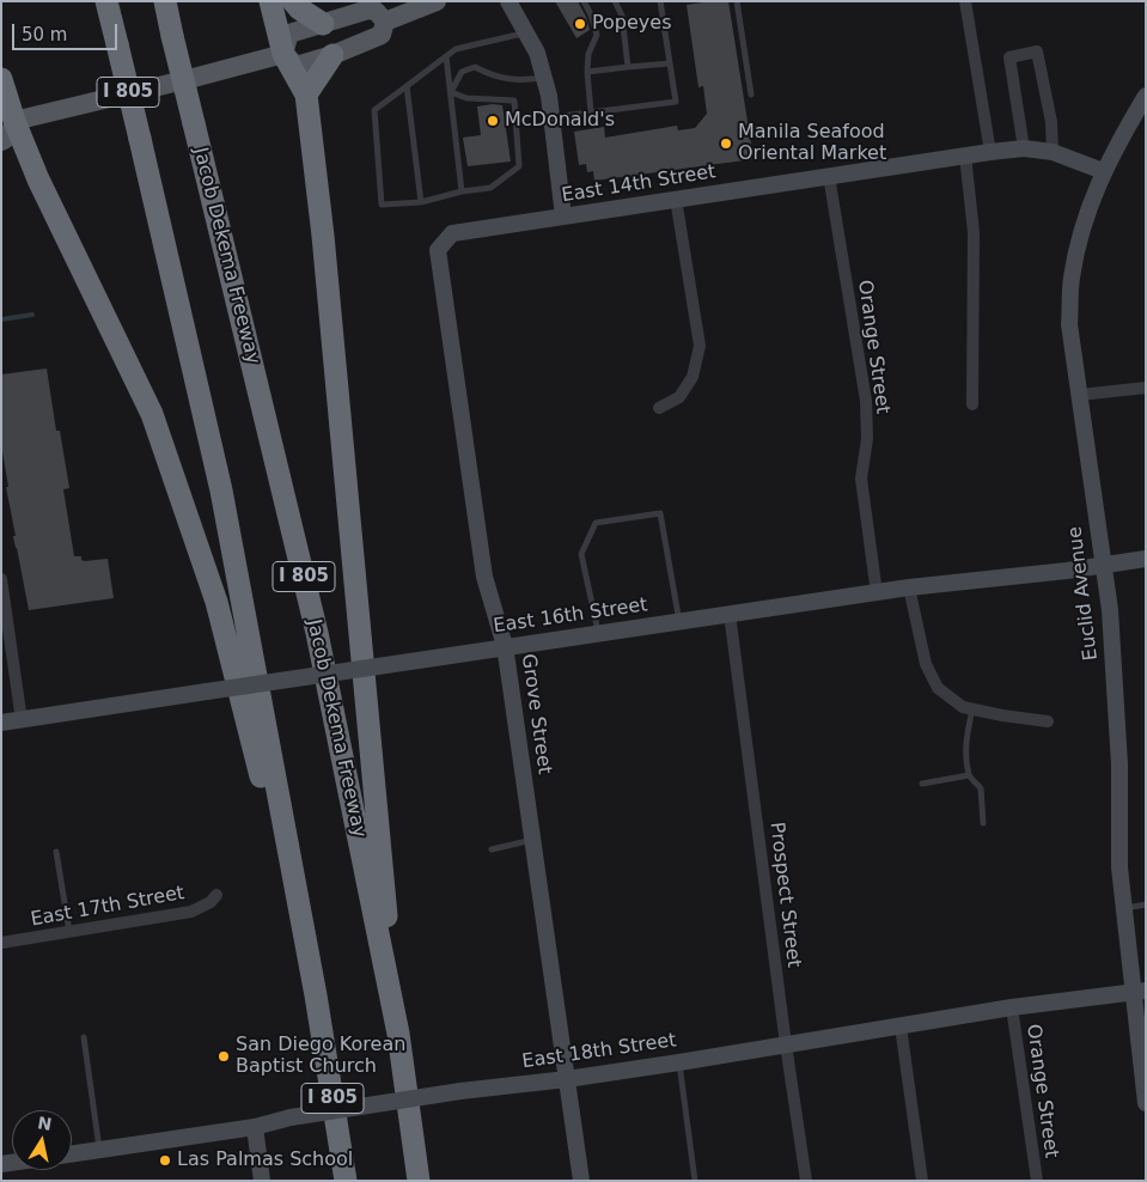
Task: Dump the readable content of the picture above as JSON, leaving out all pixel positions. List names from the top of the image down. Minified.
{"streets":{"highway":["I 805","Jacob Dekema Freeway"],"street":["East 14th Street","Orange Street","Euclid Avenue","East 16th Street","Grove Street","Prospect Street","East 17th Street","East 18th Street"]},"crossings":[["East 14th Street","Orange Street"],["East 14th Street","Euclid Avenue"],["East 14th Street","Grove Street"],["Orange Street","East 16th Street"],["Orange Street","East 18th Street"],["Euclid Avenue","East 16th Street"],["Euclid Avenue","East 18th Street"],["East 16th Street","Grove Street"],["East 16th Street","Prospect Street"],["Grove Street","East 18th Street"],["Prospect Street","East 18th Street"]],"places":["Popeyes","McDonald's","Manila Seafood Oriental Market","San Diego Korean Baptist Church","Las Palmas School"],"scale_bar":"50 m","north":"top"}
